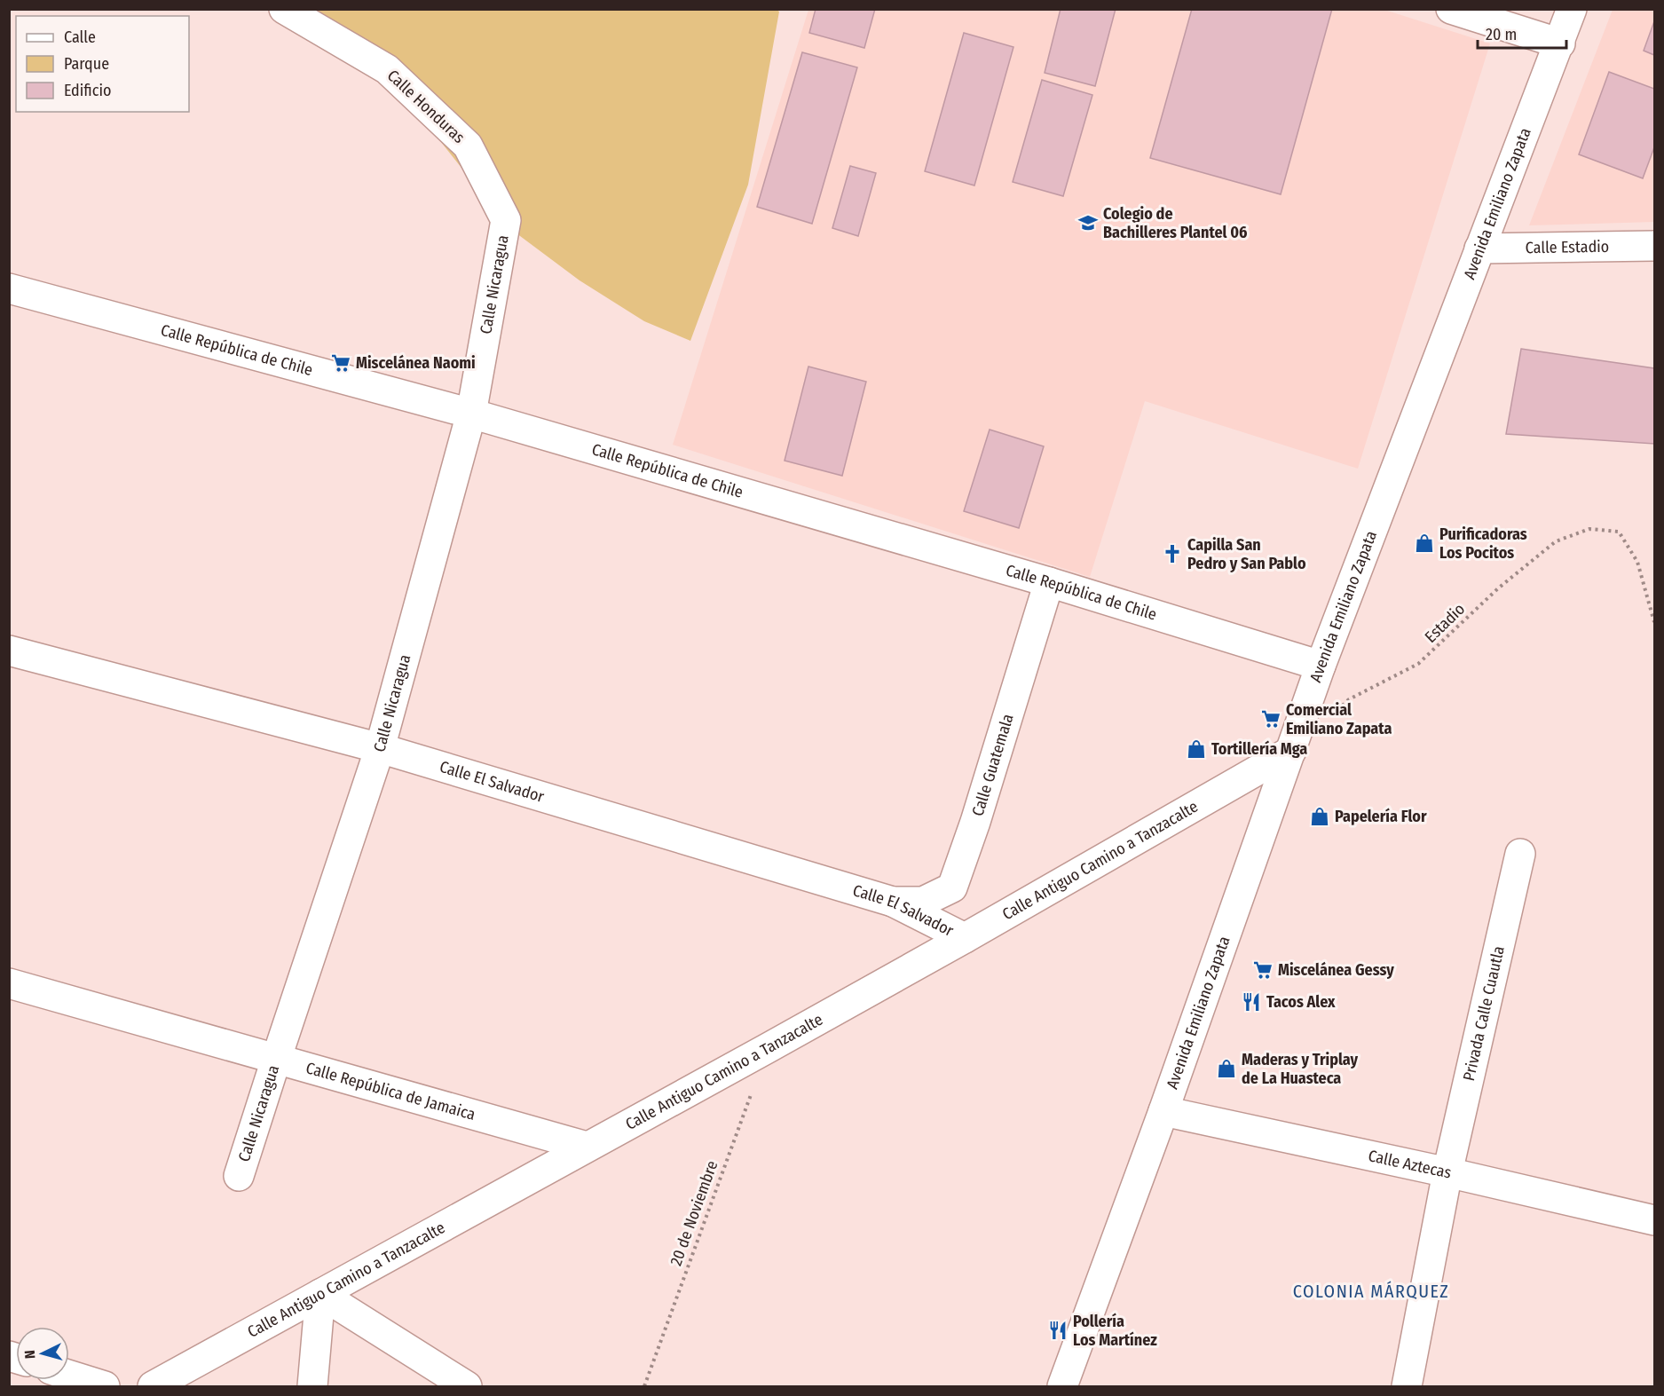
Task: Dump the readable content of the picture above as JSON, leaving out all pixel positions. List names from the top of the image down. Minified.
{"streets":{"street":["Calle Honduras","Avenida Emiliano Zapata","Calle Estadio","Calle Nicaragua","Calle República de Chile","Calle Guatemala","Calle El Salvador","Calle Antiguo Camino a Tanzacalte","Privada Calle Cuautla","Calle República de Jamaica","Calle Aztecas"],"path":["Estadio","20 de Noviembre"]},"crossings":[["Calle Honduras","Calle Nicaragua"],["Avenida Emiliano Zapata","Calle Estadio"],["Avenida Emiliano Zapata","Calle República de Chile"],["Avenida Emiliano Zapata","Calle Antiguo Camino a Tanzacalte"],["Avenida Emiliano Zapata","Calle Aztecas"],["Calle Nicaragua","Calle República de Chile"],["Calle Nicaragua","Calle El Salvador"],["Calle Nicaragua","Calle República de Jamaica"],["Calle República de Chile","Calle Guatemala"],["Calle Guatemala","Calle El Salvador"],["Calle El Salvador","Calle Antiguo Camino a Tanzacalte"],["Calle Antiguo Camino a Tanzacalte","Calle República de Jamaica"],["Calle Antiguo Camino a Tanzacalte","20 de Noviembre"],["Privada Calle Cuautla","Calle Aztecas"]],"districts":["COLONIA MÁRQUEZ"],"places":{"school or university":["Colegio de Bachilleres Plantel 06"],"supermarket":["Miscelánea Naomi","Comercial Emiliano Zapata","Miscelánea Gessy"],"shop":["Purificadoras Los Pocitos","Tortillería Mga","Papelería Flor","Maderas y Triplay de La Huasteca"],"church":["Capilla San Pedro y San Pablo"],"restaurant":["Tacos Alex","Pollería Los Martínez"]},"legend":["Calle","Parque","Edificio"],"scale_bar":"20 m","north":"left"}
